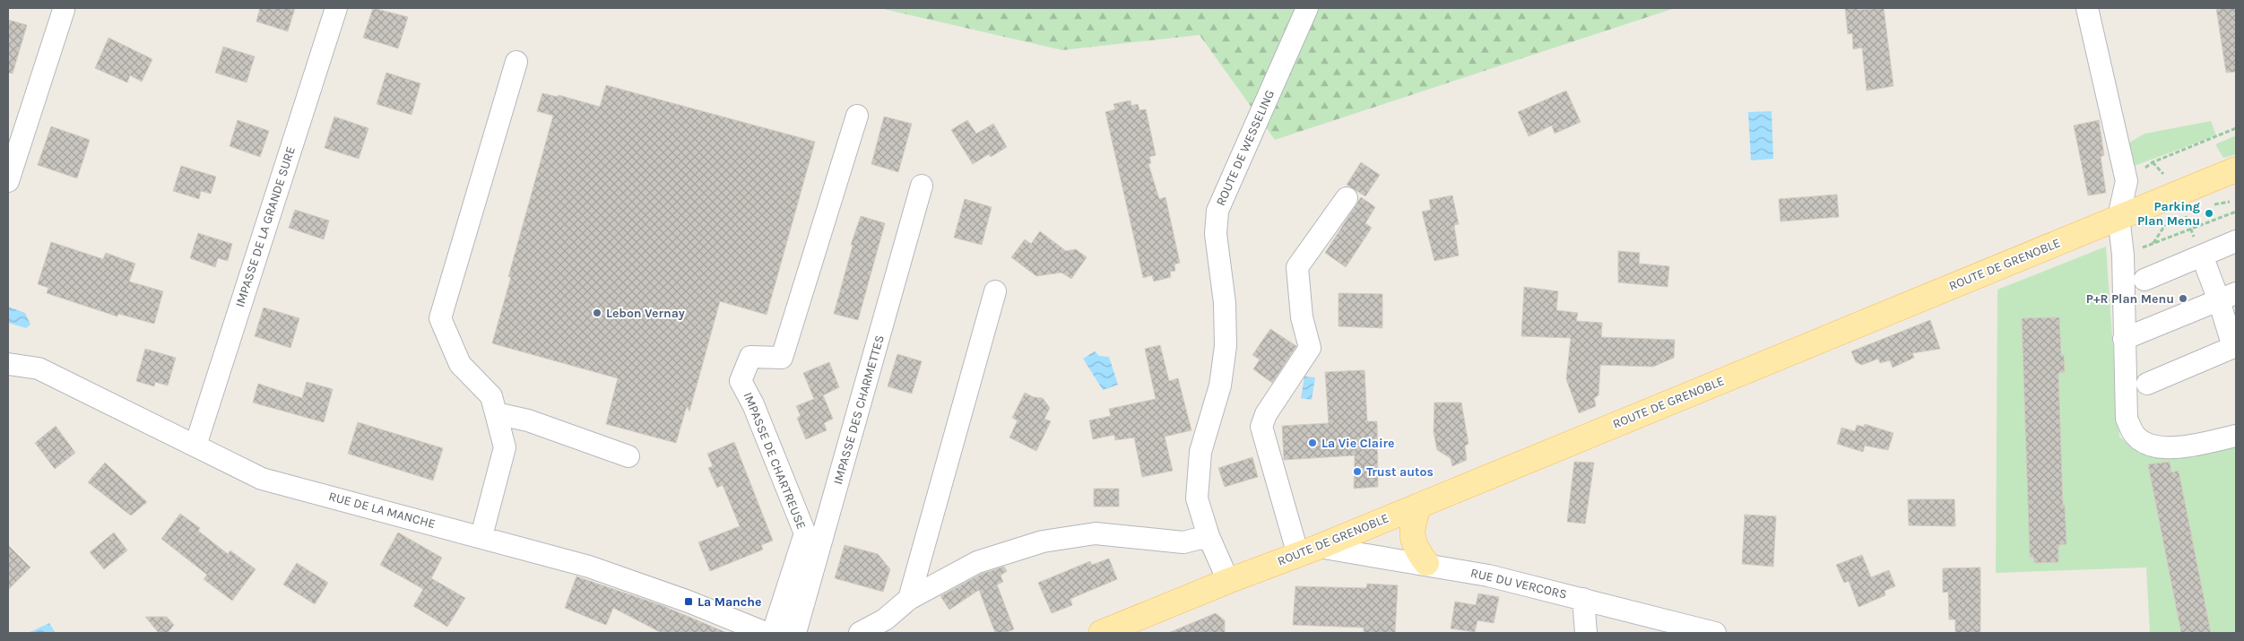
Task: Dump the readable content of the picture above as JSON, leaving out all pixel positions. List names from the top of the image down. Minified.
{"streets":{"main road":["ROUTE DE GRENOBLE"],"street":["ROUTE DE WESSELING","IMPASSE DE LA GRANDE SURE","IMPASSE DES CHARMETTES","IMPASSE DE CHARTREUSE","RUE DE LA MANCHE","RUE DU VERCORS"]},"crossings":[["ROUTE DE WESSELING","ROUTE DE GRENOBLE"],["IMPASSE DE LA GRANDE SURE","RUE DE LA MANCHE"],["ROUTE DE GRENOBLE","RUE DU VERCORS"]],"places":{"other":["Parking Plan Menu","P+R Plan Menu","Lebon Vernay","La Vie Claire","Trust autos"],"transit":["La Manche"]}}
